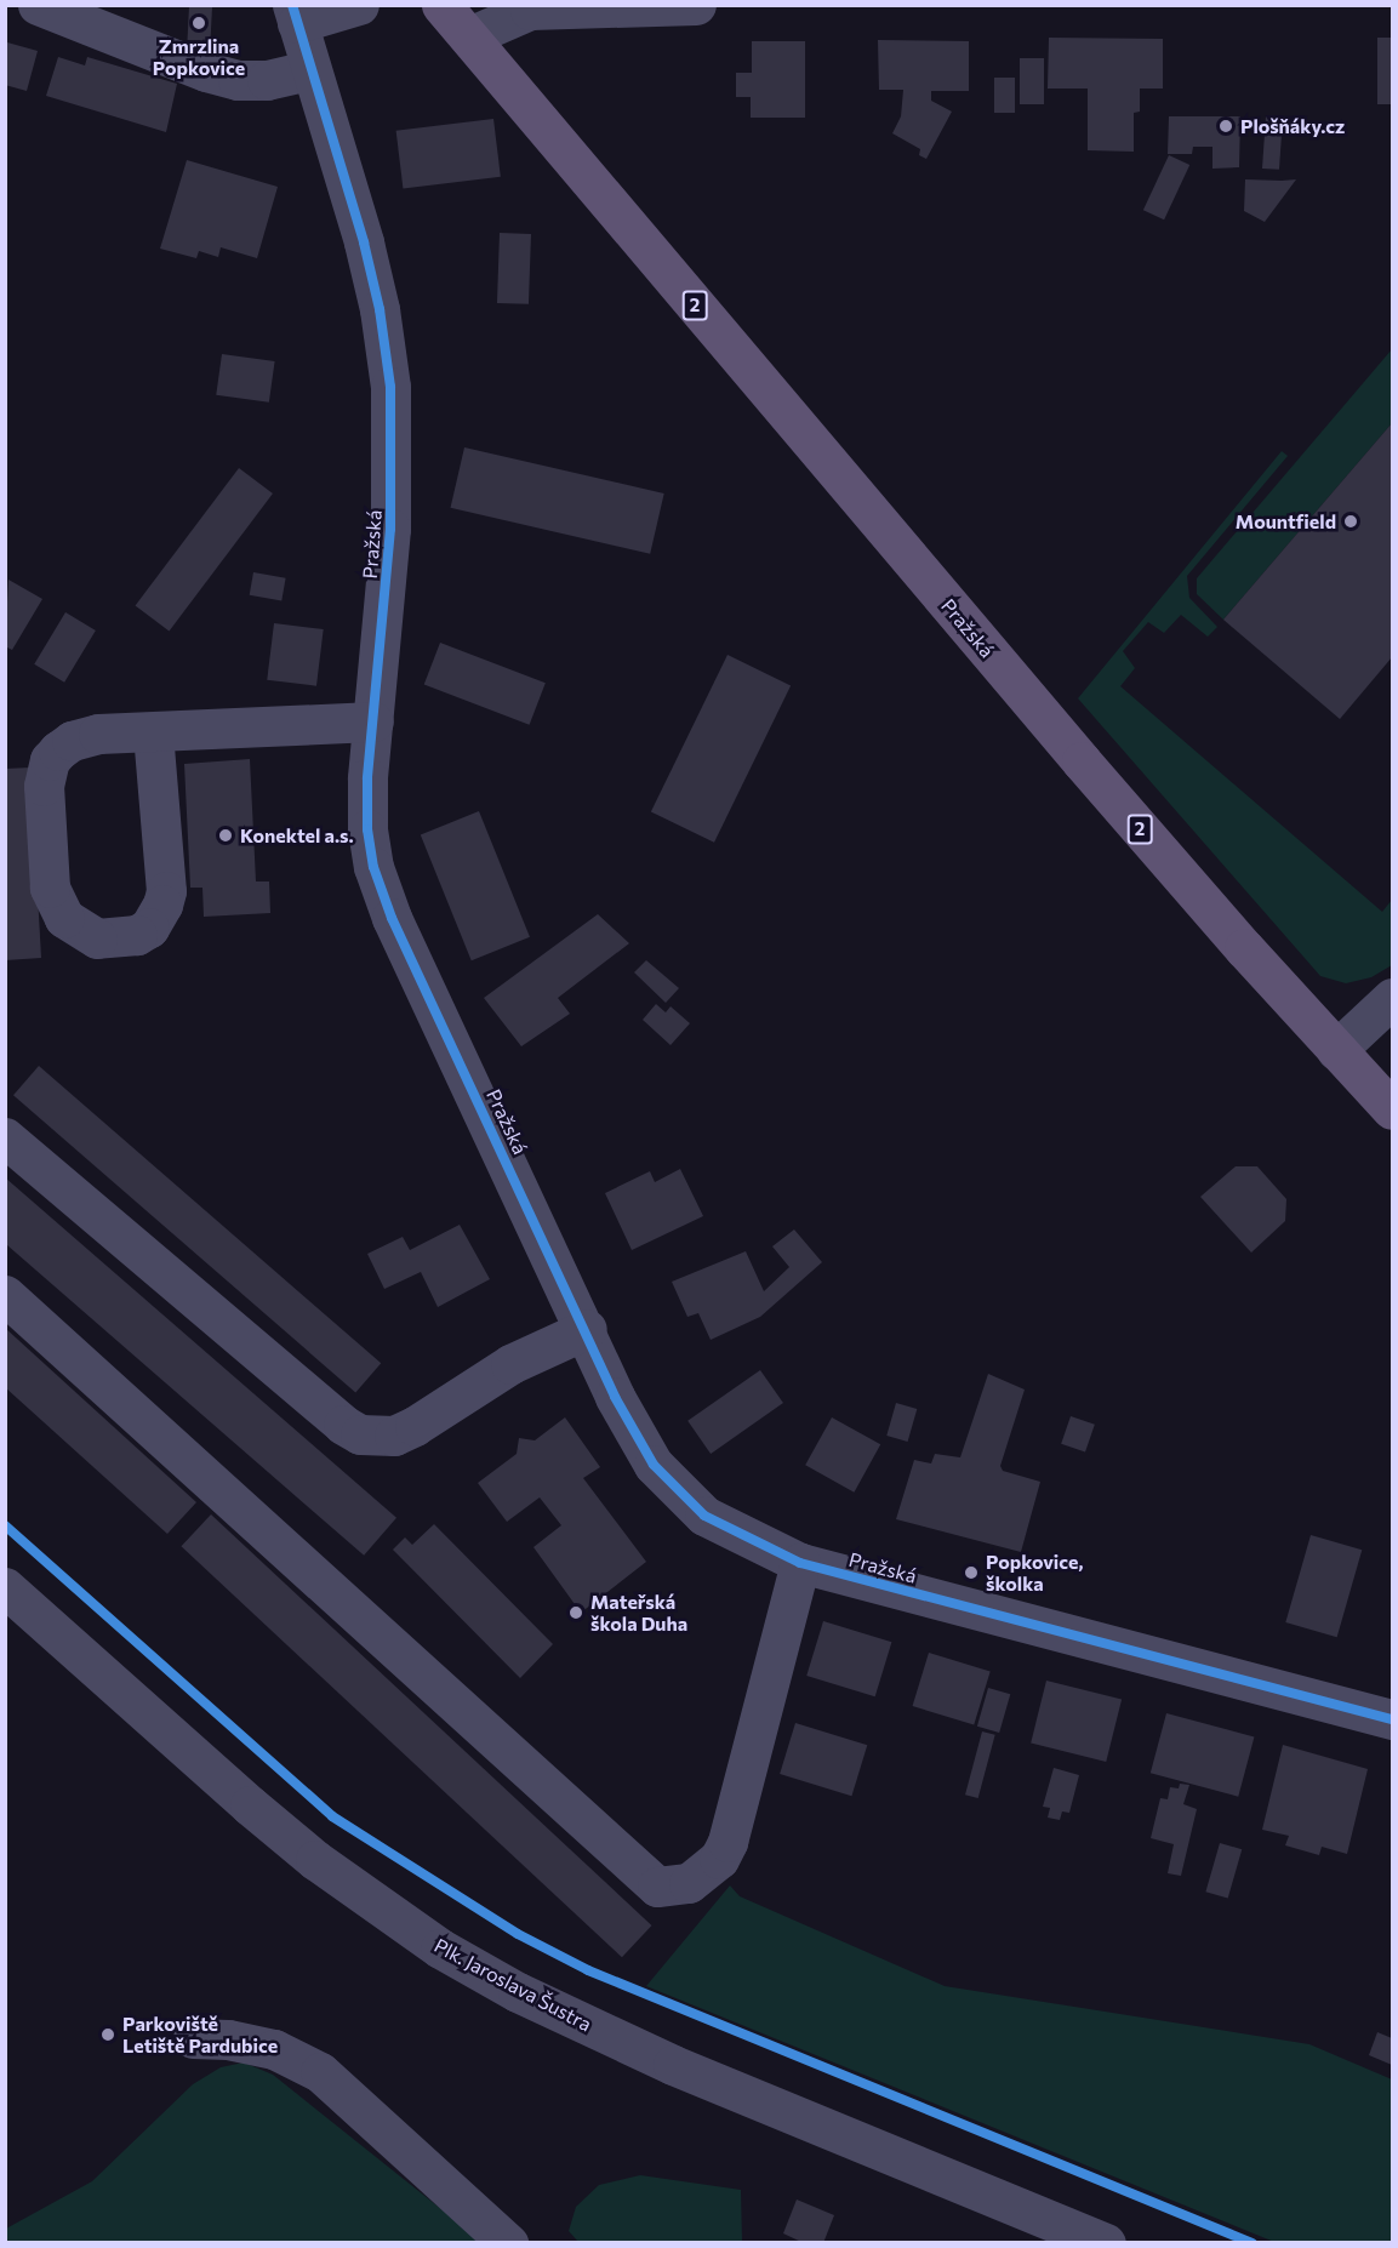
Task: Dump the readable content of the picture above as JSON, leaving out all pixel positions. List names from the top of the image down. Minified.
{"streets":{"main road":["2","Pražská"],"street":["Plk. Jaroslava Šustra"]},"places":["Zmrzlina Popkovice","Plošňáky.cz","Mountfield","Konektel a.s.","Popkovice, školka","Mateřská škola Duha","Parkoviště Letiště Pardubice"]}
